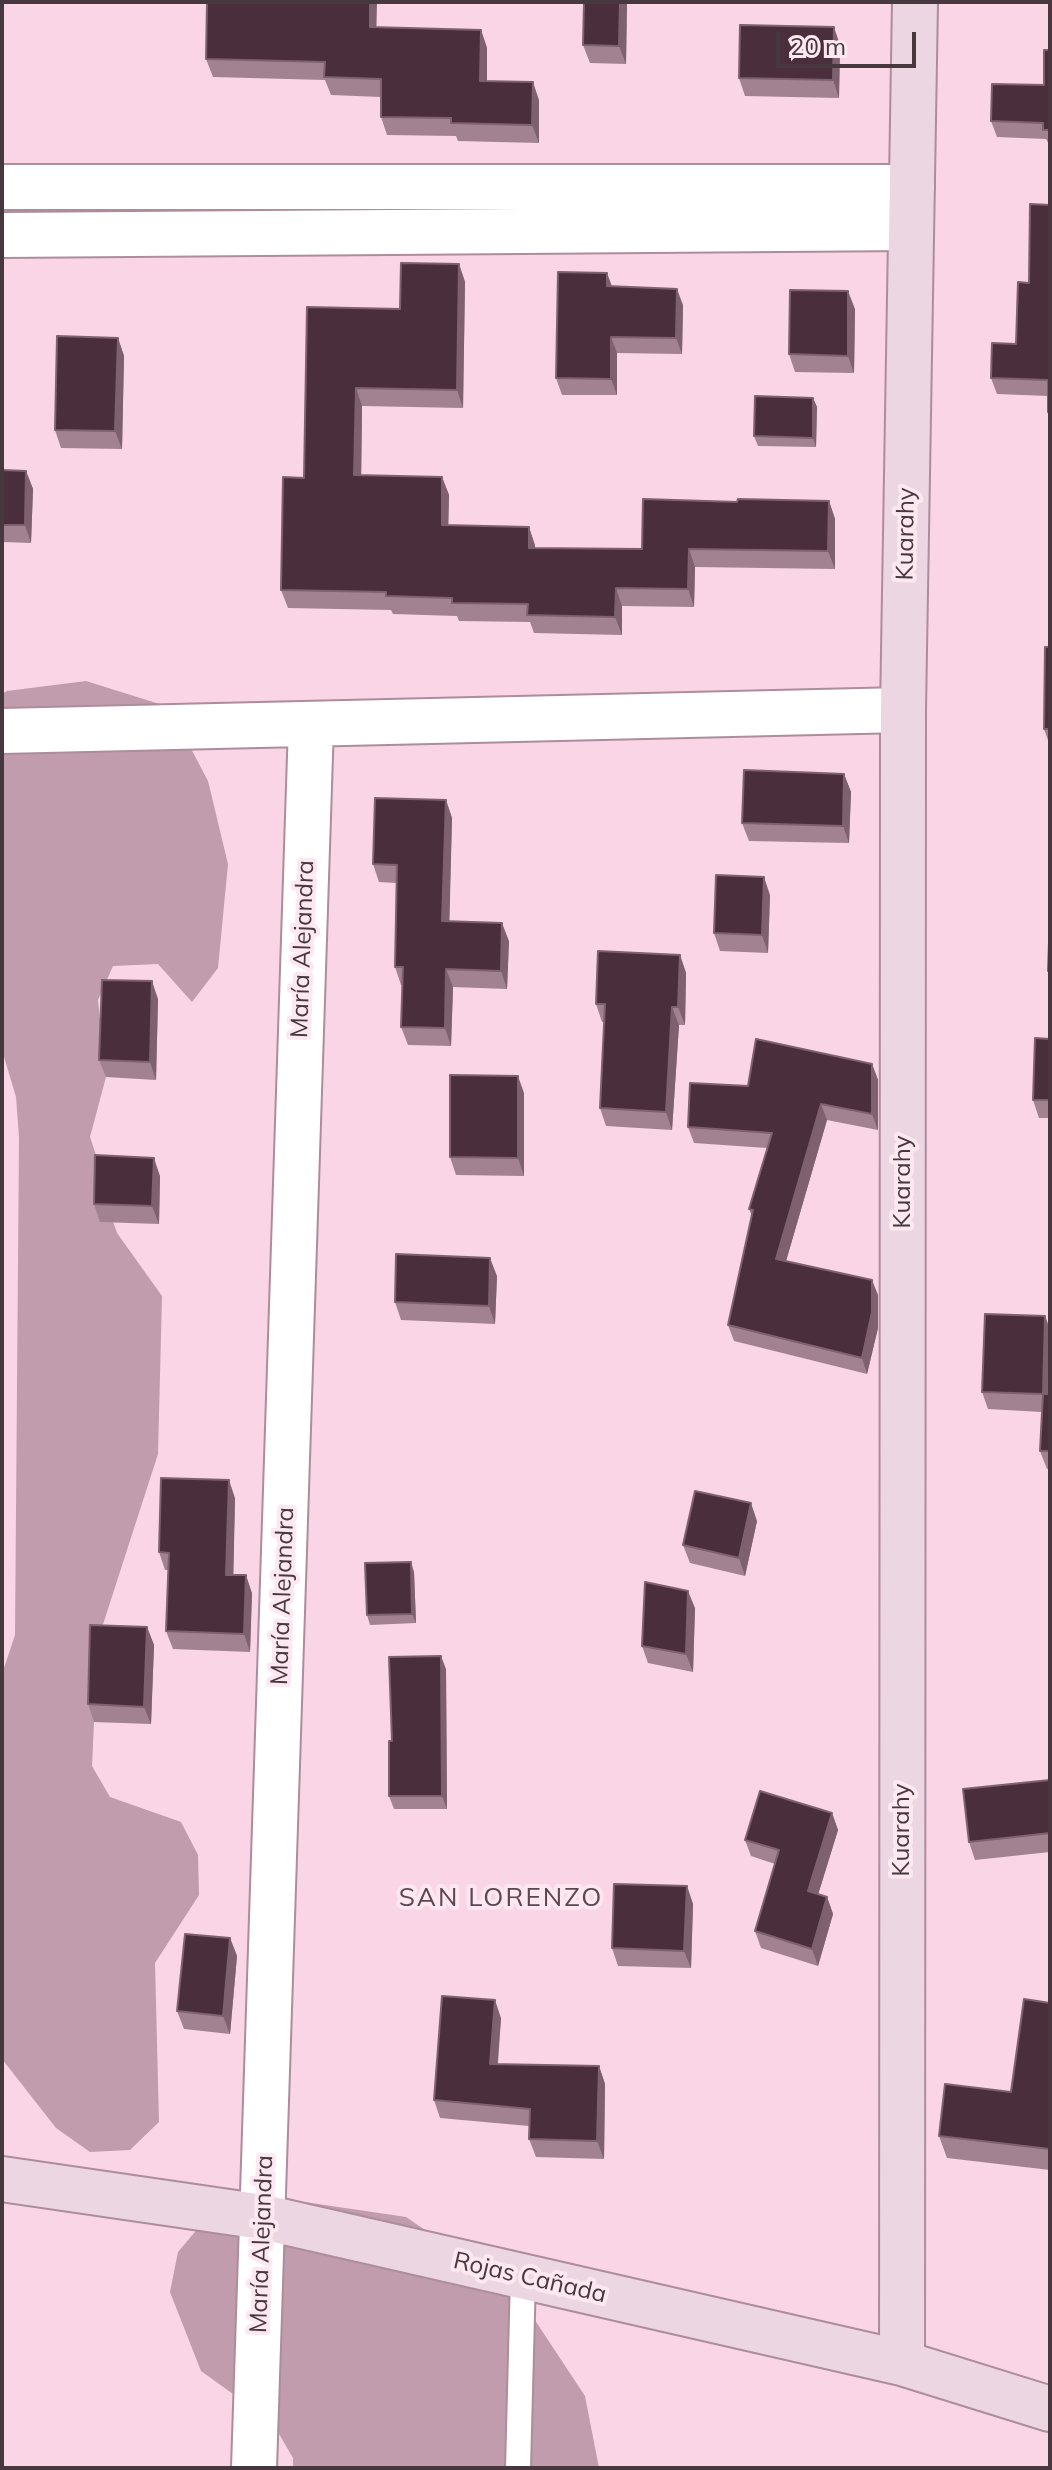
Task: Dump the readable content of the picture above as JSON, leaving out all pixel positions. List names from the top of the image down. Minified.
{"streets":{"street":["Kuarahy","María Alejandra","Rojas Cañada"]},"crossings":[["Kuarahy","Rojas Cañada"],["María Alejandra","Rojas Cañada"]],"districts":["SAN LORENZO"],"scale_bar":"20 m"}
